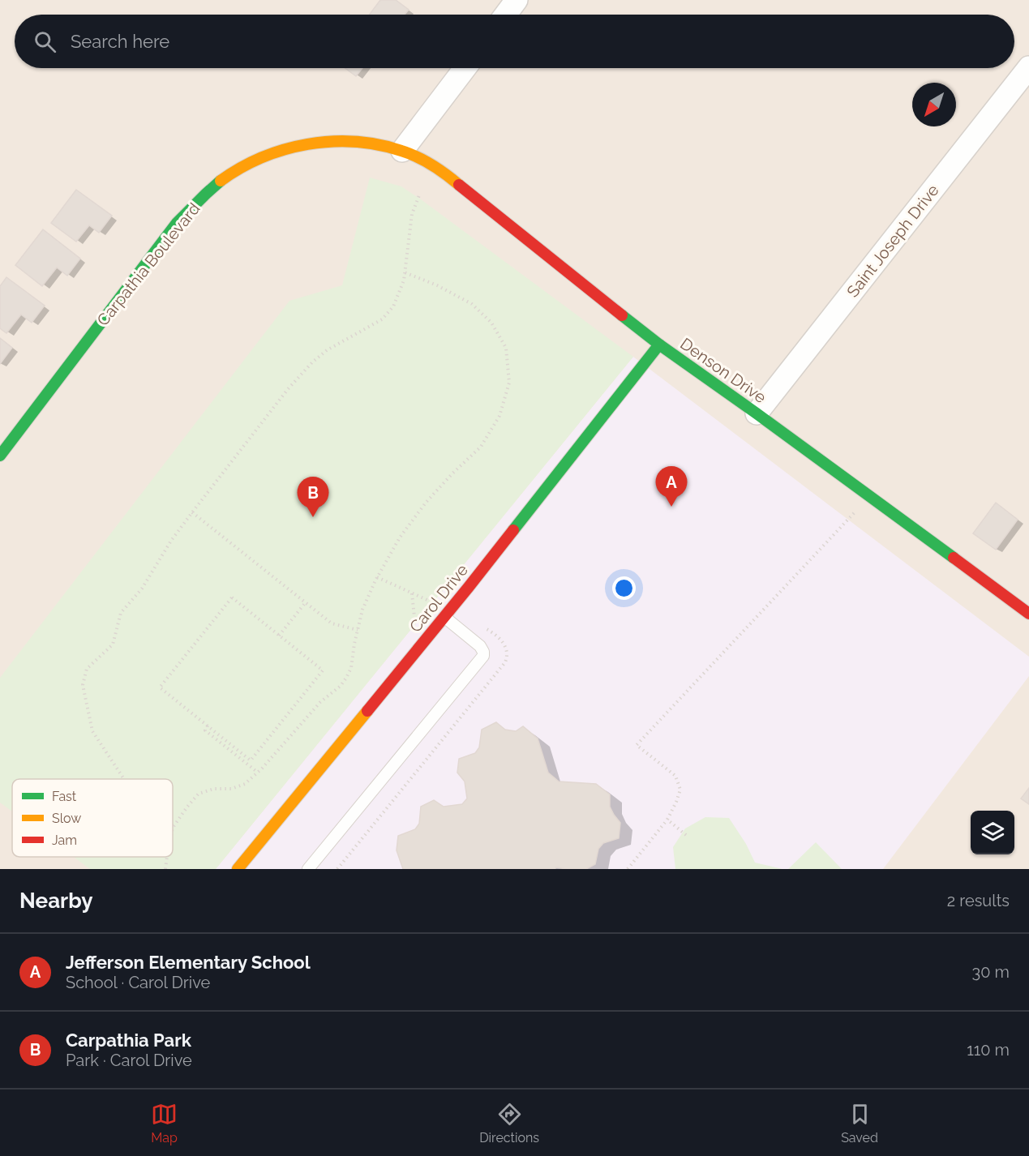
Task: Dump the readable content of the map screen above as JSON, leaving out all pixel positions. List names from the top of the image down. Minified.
{"streets":{"street":["Saint Joseph Drive","Carpathia Boulevard","Denson Drive","Carol Drive"]},"crossings":[["Saint Joseph Drive","Denson Drive"],["Carpathia Boulevard","Denson Drive"],["Denson Drive","Carol Drive"]],"legend":["Fast","Slow","Jam"],"north":"bottom left","page":{"search":"Search here","pins":["A","B"],"heading":["Nearby","2 results"],"list":[{"mark":"A","name":"Jefferson Elementary School","note":"School · Carol Drive","value":"30 m"},{"mark":"B","name":"Carpathia Park","note":"Park · Carol Drive","value":"110 m"}],"nav":["Map","Directions","Saved"]}}
